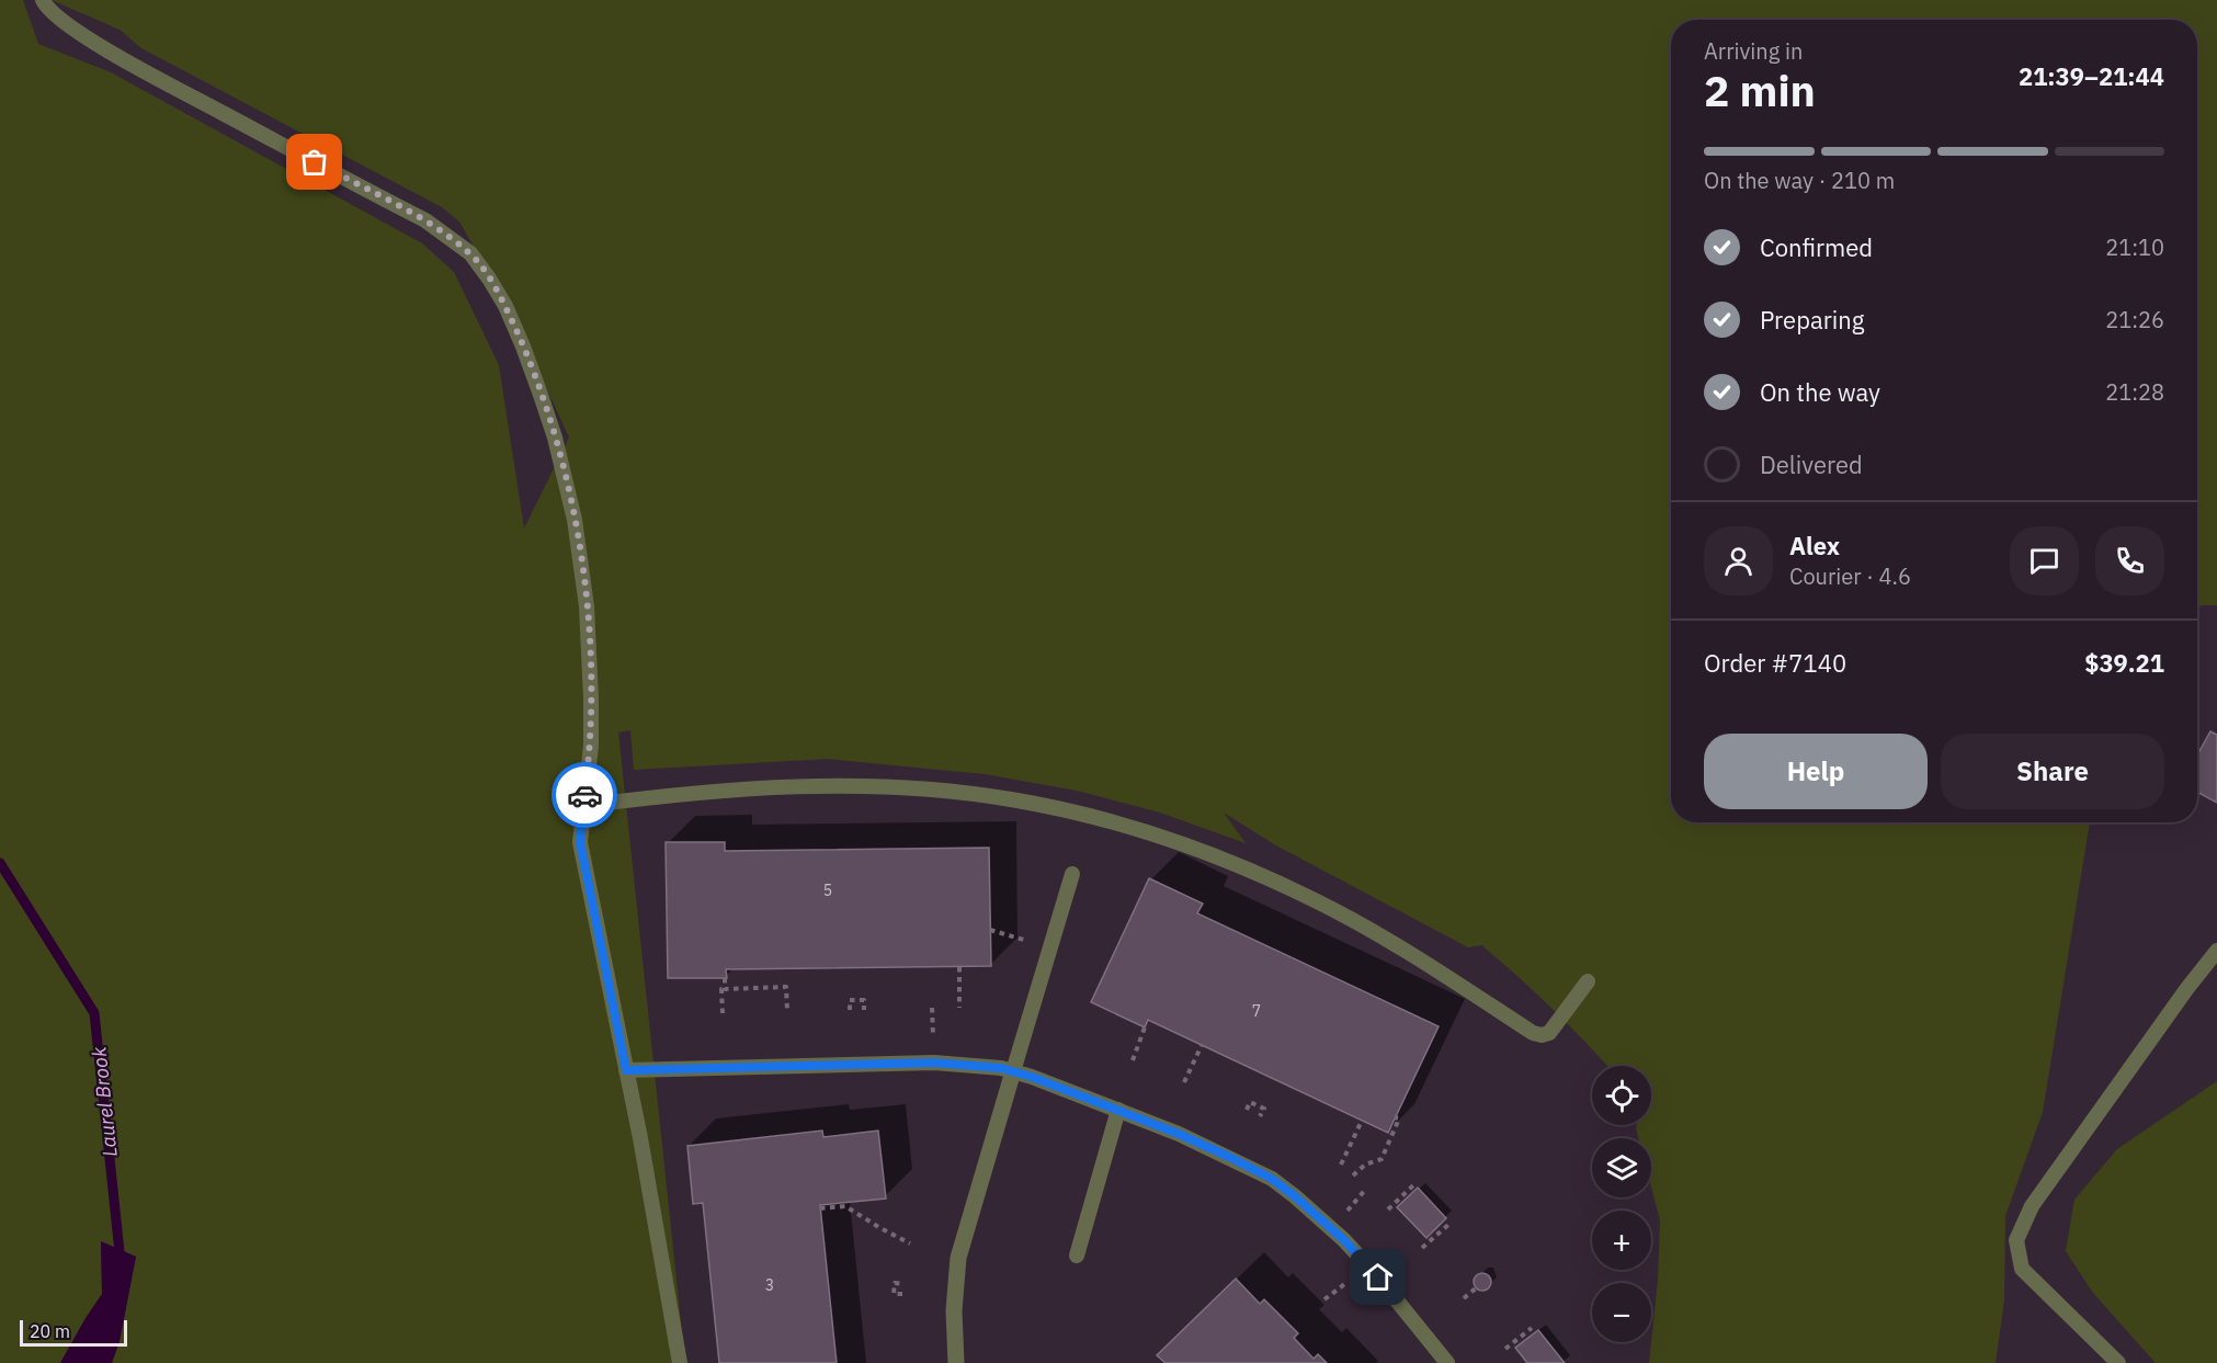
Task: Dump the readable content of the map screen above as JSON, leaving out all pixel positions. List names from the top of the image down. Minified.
{"water":["Laurel Brook"],"house_numbers":["5","7","3"],"scale_bar":"20 m","page":{"heading":["2 min","Arriving in","21:39–21:44"],"panel":["Alex","Courier · 4.6","Order #7140","$39.21"],"bar":"On the way · 210 m","list":[["Confirmed","21:10"],["Preparing","21:26"],["On the way","21:28"],"Delivered"],"buttons":["Help","Share"],"map_buttons":["+","−"],"scale":"20 m"}}
